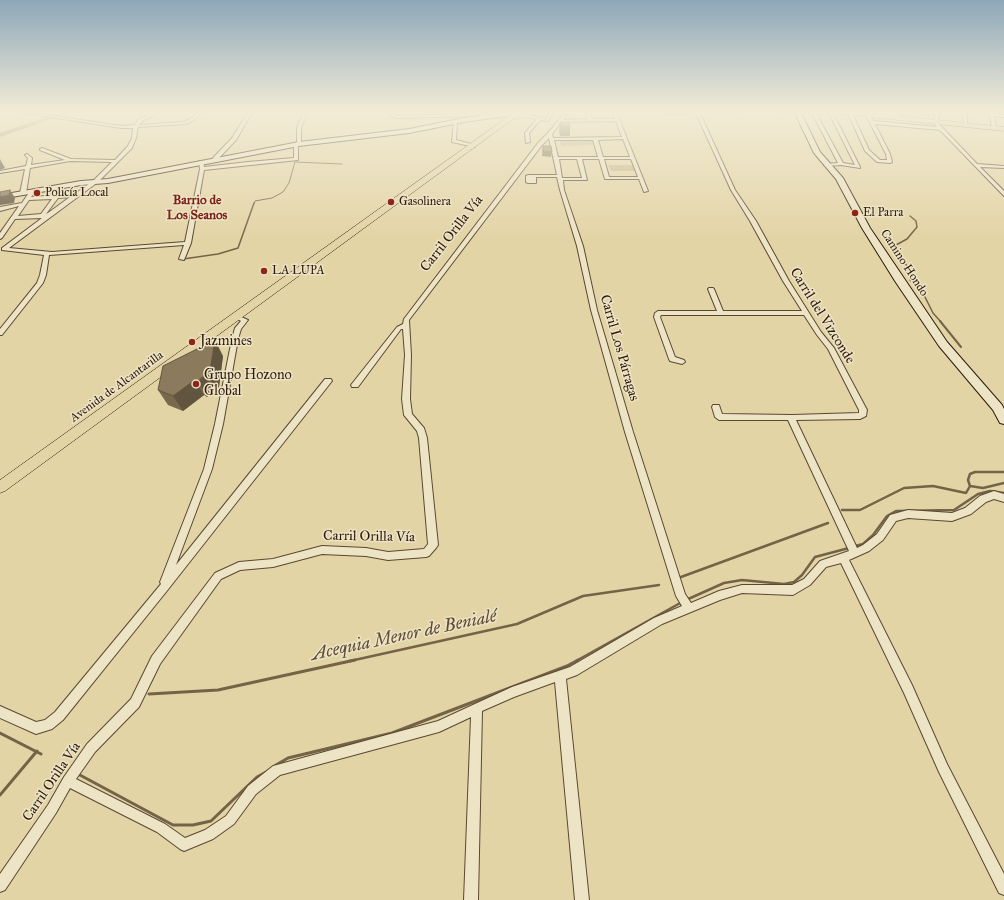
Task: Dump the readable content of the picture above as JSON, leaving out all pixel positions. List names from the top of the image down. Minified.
{"streets":{"main road":["Camino Hondo","Avenida de Alcantarilla"],"street":["Carril Orilla Vía","Carril del Vizconde","Carril Los Párragas"]},"districts":["Barrio de Los Seanos"],"water":["Acequia Menor de Benialé"],"places":["Policía Local","Gasolinera","El Parra","LA LUPA","Jazmines","Grupo Hozono Global"]}
